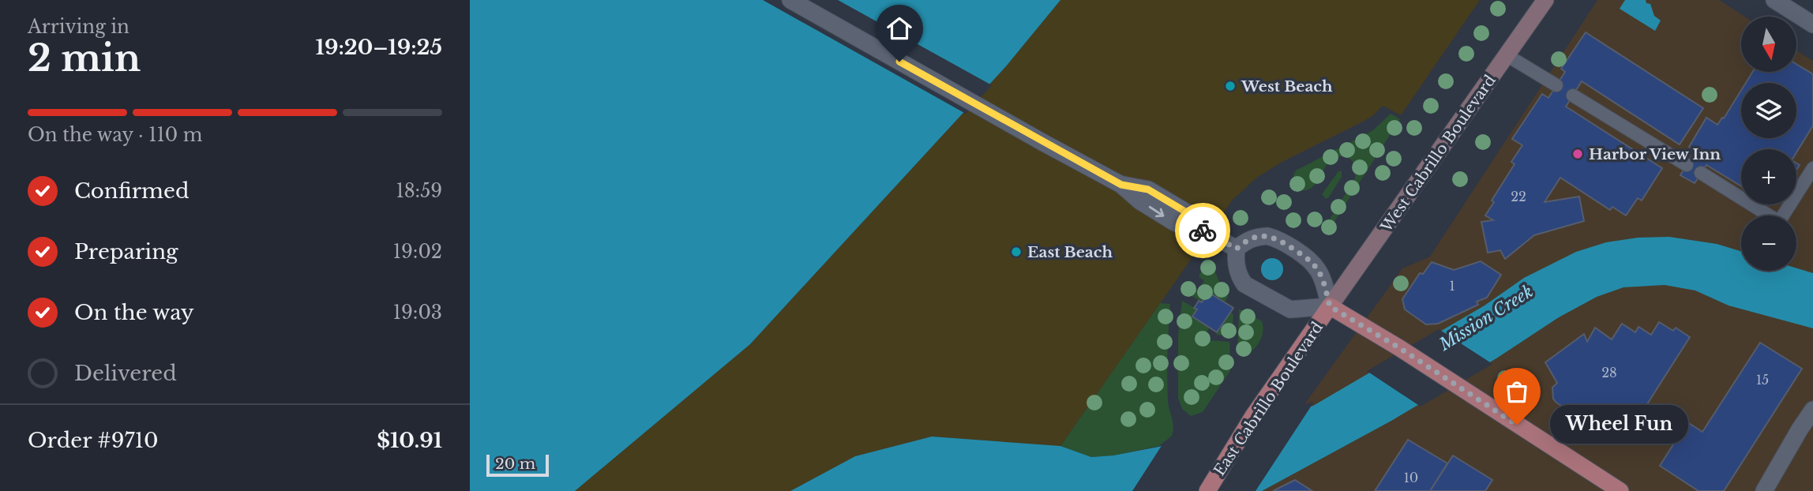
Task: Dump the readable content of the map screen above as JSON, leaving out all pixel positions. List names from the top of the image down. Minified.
{"streets":{"main road":["West Cabrillo Boulevard","East Cabrillo Boulevard"]},"crossings":[["West Cabrillo Boulevard","East Cabrillo Boulevard"]],"water":["Mission Creek"],"places":["West Beach","Harbor View Inn","East Beach","Wheel Fun"],"house_numbers":["22","1","28","15","10"],"scale_bar":"20 m","north":"bottom","page":{"heading":["2 min","Arriving in","19:20–19:25"],"panel":["Order #9710","$10.91"],"map_buttons":["+","−"],"bar":"On the way · 110 m","list":[["Confirmed","18:59"],["Preparing","19:02"],["On the way","19:03"],"Delivered"],"bubble":"Wheel Fun","scale":"20 m"}}
